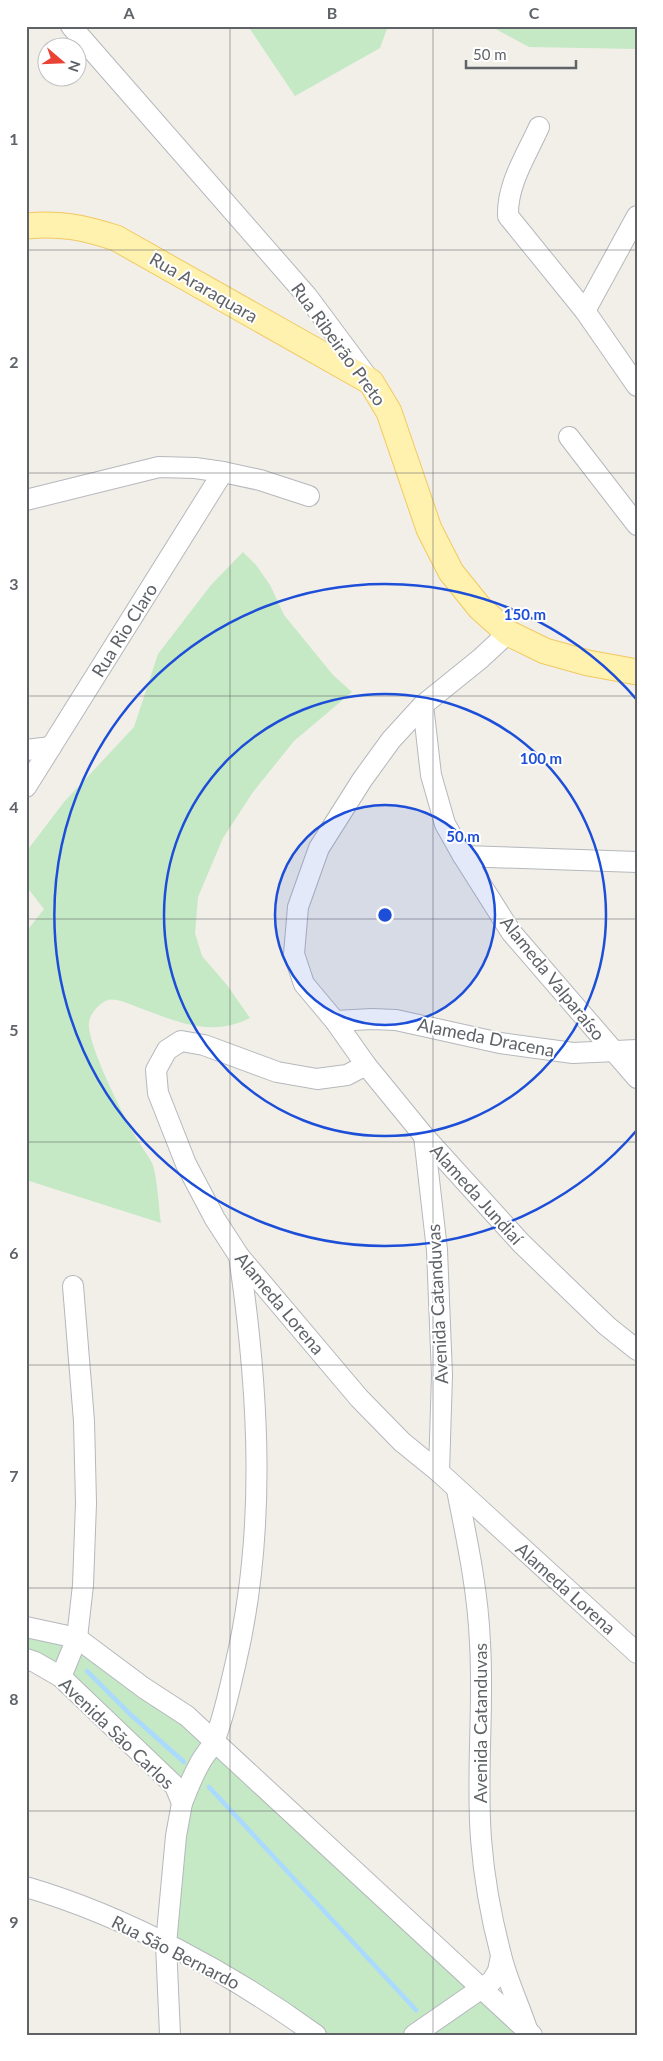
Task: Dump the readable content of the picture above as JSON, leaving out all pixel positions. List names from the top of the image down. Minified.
{"streets":{"main road":["Rua Araraquara","Rua Ribeirão Preto"],"street":["Rua Rio Claro","Alameda Valparaíso","Alameda Dracena","Alameda Jundiaí","Alameda Lorena","Avenida Catanduvas","Avenida São Carlos","Rua São Bernardo"]},"crossings":[["Rua Araraquara","Rua Ribeirão Preto"],["Rua Ribeirão Preto","Alameda Jundiaí"],["Alameda Valparaíso","Alameda Dracena"],["Alameda Valparaíso","Alameda Jundiaí"],["Alameda Dracena","Alameda Jundiaí"],["Alameda Jundiaí","Alameda Lorena"],["Alameda Jundiaí","Avenida Catanduvas"],["Alameda Lorena","Avenida Catanduvas"],["Avenida São Carlos","Rua São Bernardo"]],"scale_bar":"50 m","north":"right","grid":{"columns":["A","B","C"],"rows":["1","2","3","4","5","6","7","8","9"]},"rings":["150 m","100 m","50 m"]}
